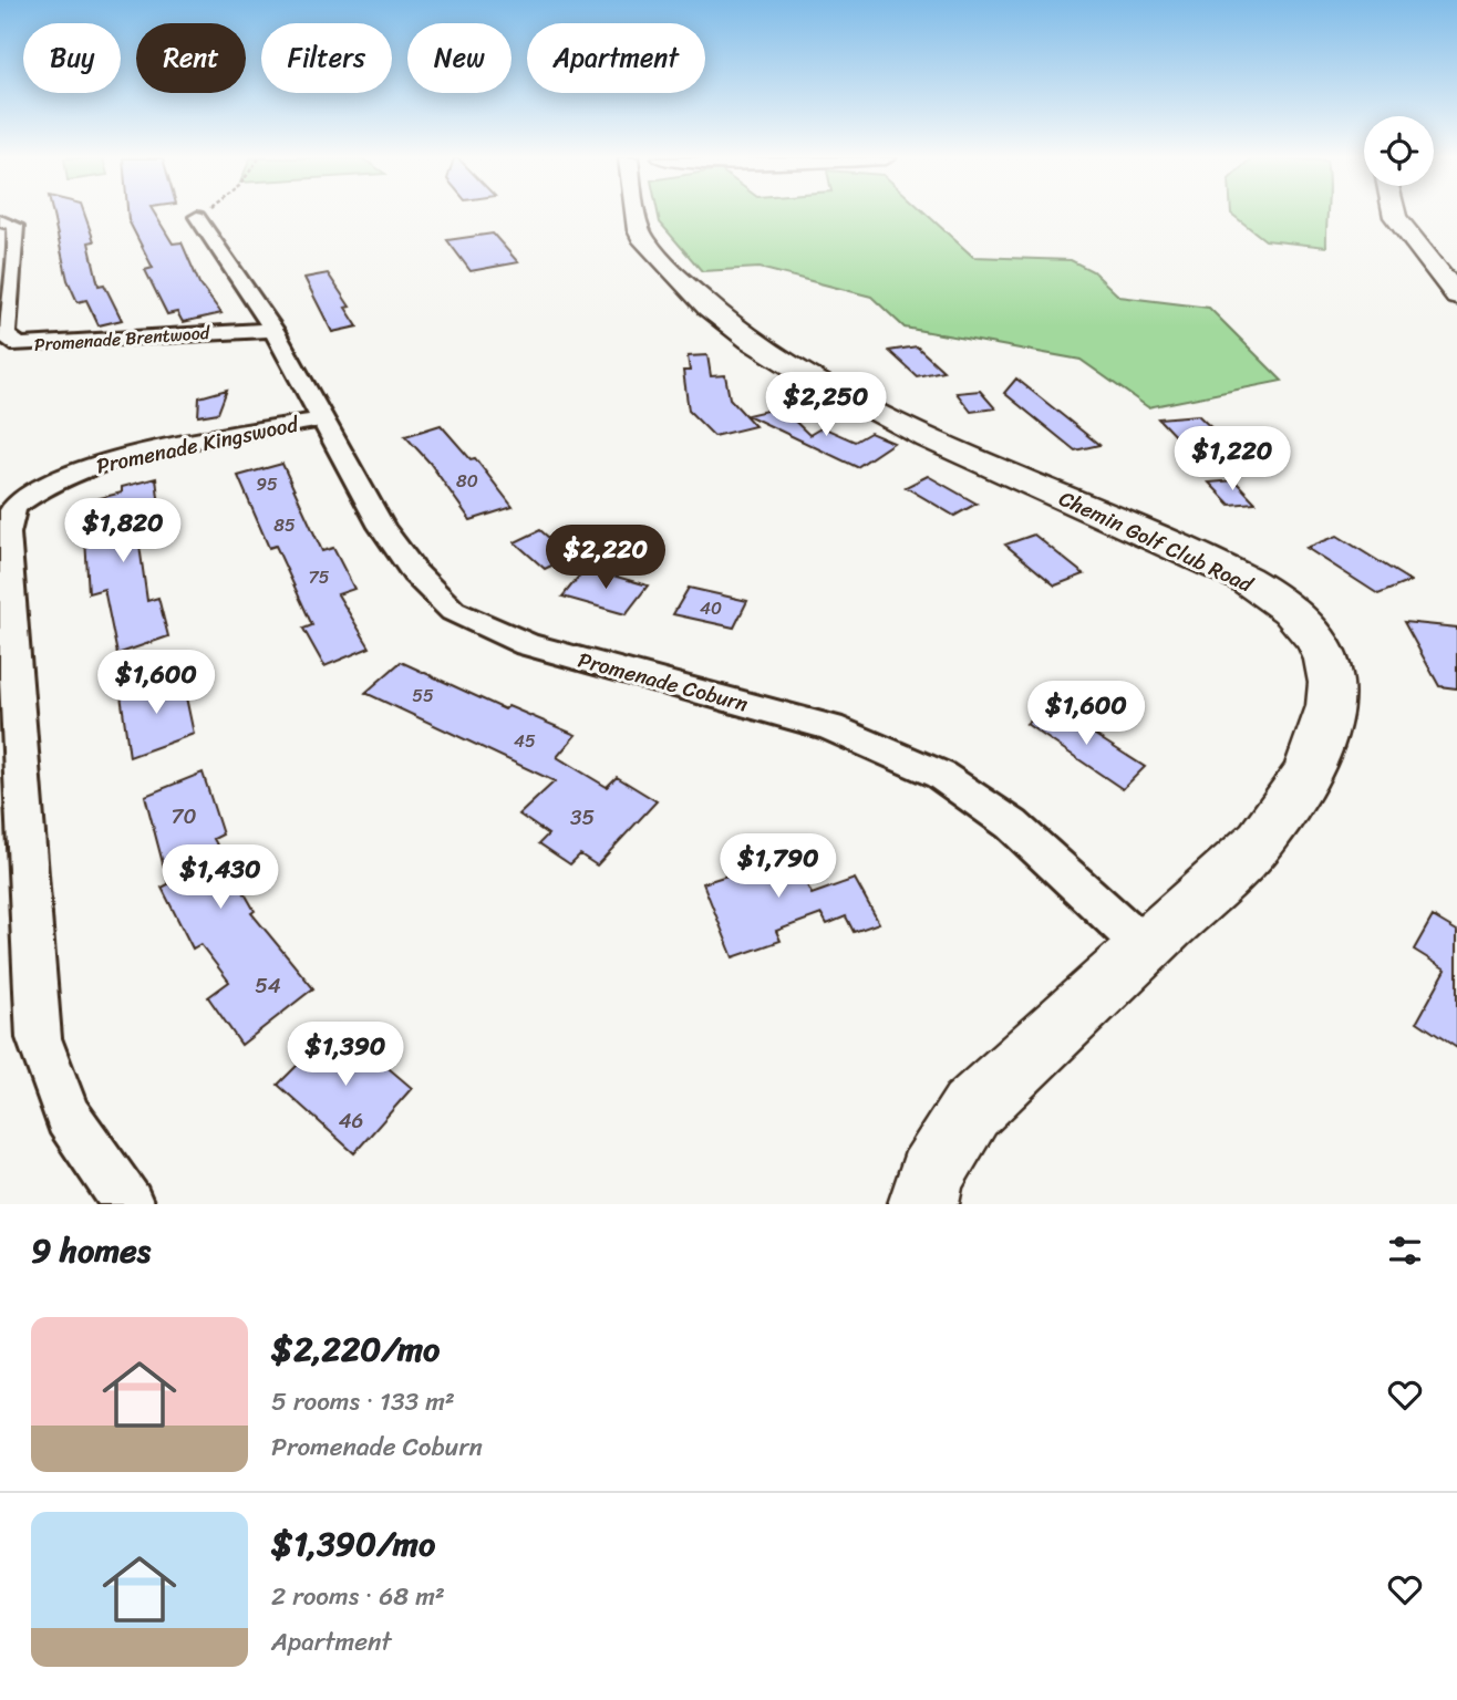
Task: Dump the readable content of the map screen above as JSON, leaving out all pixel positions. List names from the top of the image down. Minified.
{"streets":{"street":["Promenade Brentwood","Promenade Kingswood","Chemin Golf Club Road","Promenade Coburn"]},"crossings":[["Promenade Brentwood","Promenade Coburn"],["Promenade Kingswood","Promenade Coburn"],["Chemin Golf Club Road","Promenade Coburn"]],"house_numbers":["80","95","85","75","40","55","45","70","35","54","46"],"page":{"chip":["Buy","Rent","Filters","New","Apartment"],"price":["$2,250","$1,220","$1,820","$2,220","$1,600","$1,600","$1,790","$1,430","$1,390"],"heading":"9 homes","list":[{"name":"$2,220/mo","note":"5 rooms · 133 m² · Promenade Coburn"},{"name":"$1,390/mo","note":"2 rooms · 68 m² · Apartment"}]}}
